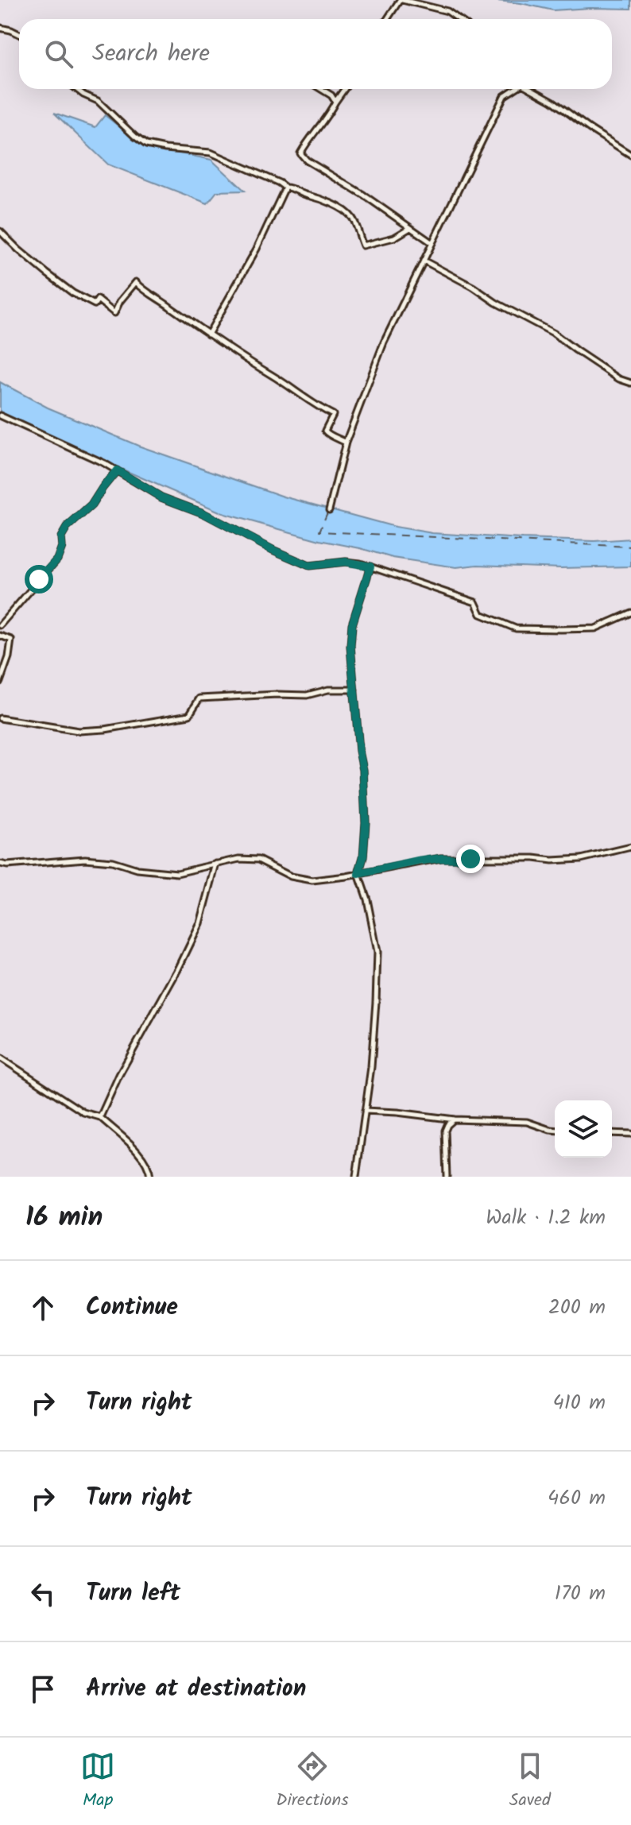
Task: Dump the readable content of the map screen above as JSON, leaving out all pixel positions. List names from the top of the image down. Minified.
{"page":{"search":"Search here","heading":["16 min","Walk · 1.2 km"],"list":[["Continue","200 m"],["Turn right","410 m"],["Turn right","460 m"],["Turn left","170 m"],"Arrive at destination"],"nav":["Map","Directions","Saved"]}}
